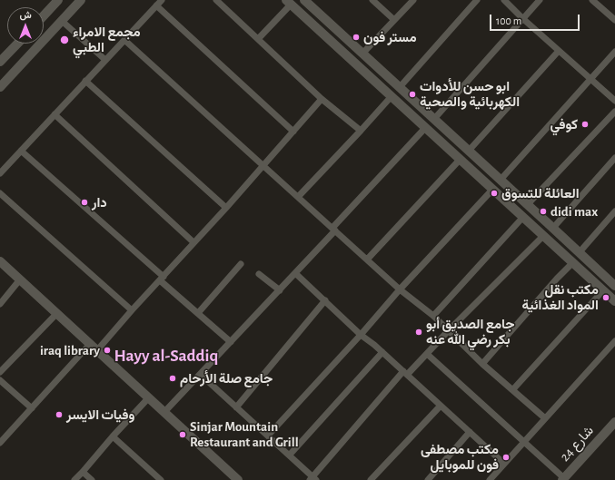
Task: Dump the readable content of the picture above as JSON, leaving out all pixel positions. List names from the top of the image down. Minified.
{"streets":{"street":["شارع 24"]},"districts":["Hayy al-Saddiq"],"places":["مستر فون","مجمع الامراء الطبي","ابو حسن للأدوات الكهربائية والصحية","كوفي","العائلة للتسوق","دار","didi max","مكتب نقل المواد الغذائية","جامع الصديق أبو بكر رضي الله عنه","iraq library","جامع صلة الأرحام","وفيات الايسر","Sinjar Mountain Restaurant and Grill","مكتب مصطفى فون للموبايل"],"scale_bar":"100 m","north":"top"}
